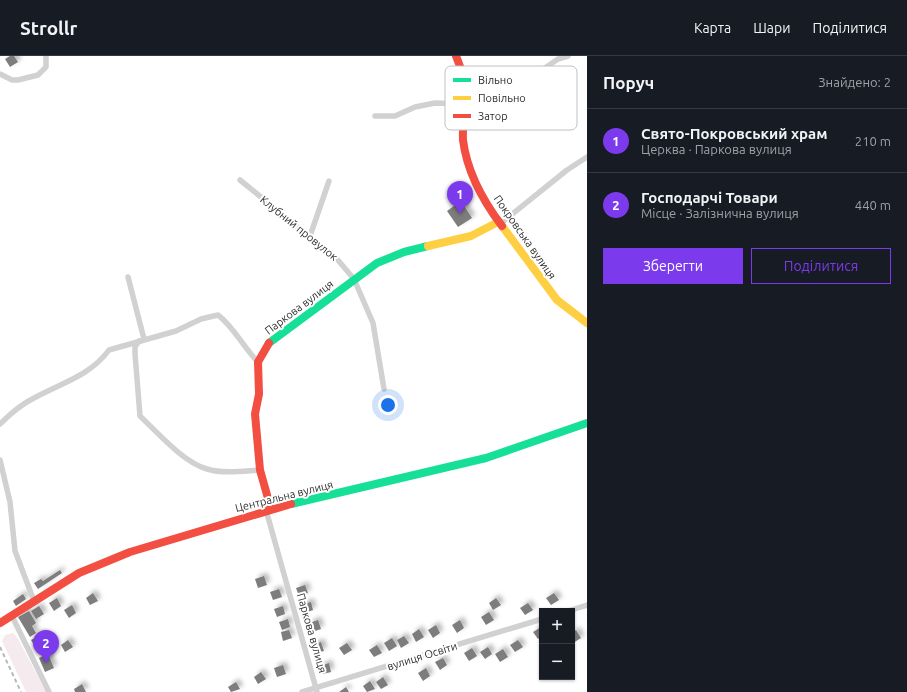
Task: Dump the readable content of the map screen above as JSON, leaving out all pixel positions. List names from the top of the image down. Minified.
{"streets":{"street":["Клубний провулок","Покровська вулиця","Паркова вулиця","Центральна вулиця","вулиця Освіти"]},"crossings":[["Клубний провулок","Паркова вулиця"],["Покровська вулиця","Паркова вулиця"],["Паркова вулиця","Центральна вулиця"],["Паркова вулиця","вулиця Освіти"]],"legend":["Вільно","Повільно","Затор"],"page":{"header":"Strollr","nav":["Карта","Шари","Поділитися"],"heading":["Поруч","Знайдено: 2"],"list":[{"mark":"1","name":"Свято-Покровський храм","note":"Церква · Паркова вулиця","value":"210 m"},{"mark":"2","name":"Господарчі Товари","note":"Місце · Залізнична вулиця","value":"440 m"}],"pins":["1","2"],"buttons":["Зберегти","Поділитися"],"map_buttons":["+","−"]}}
